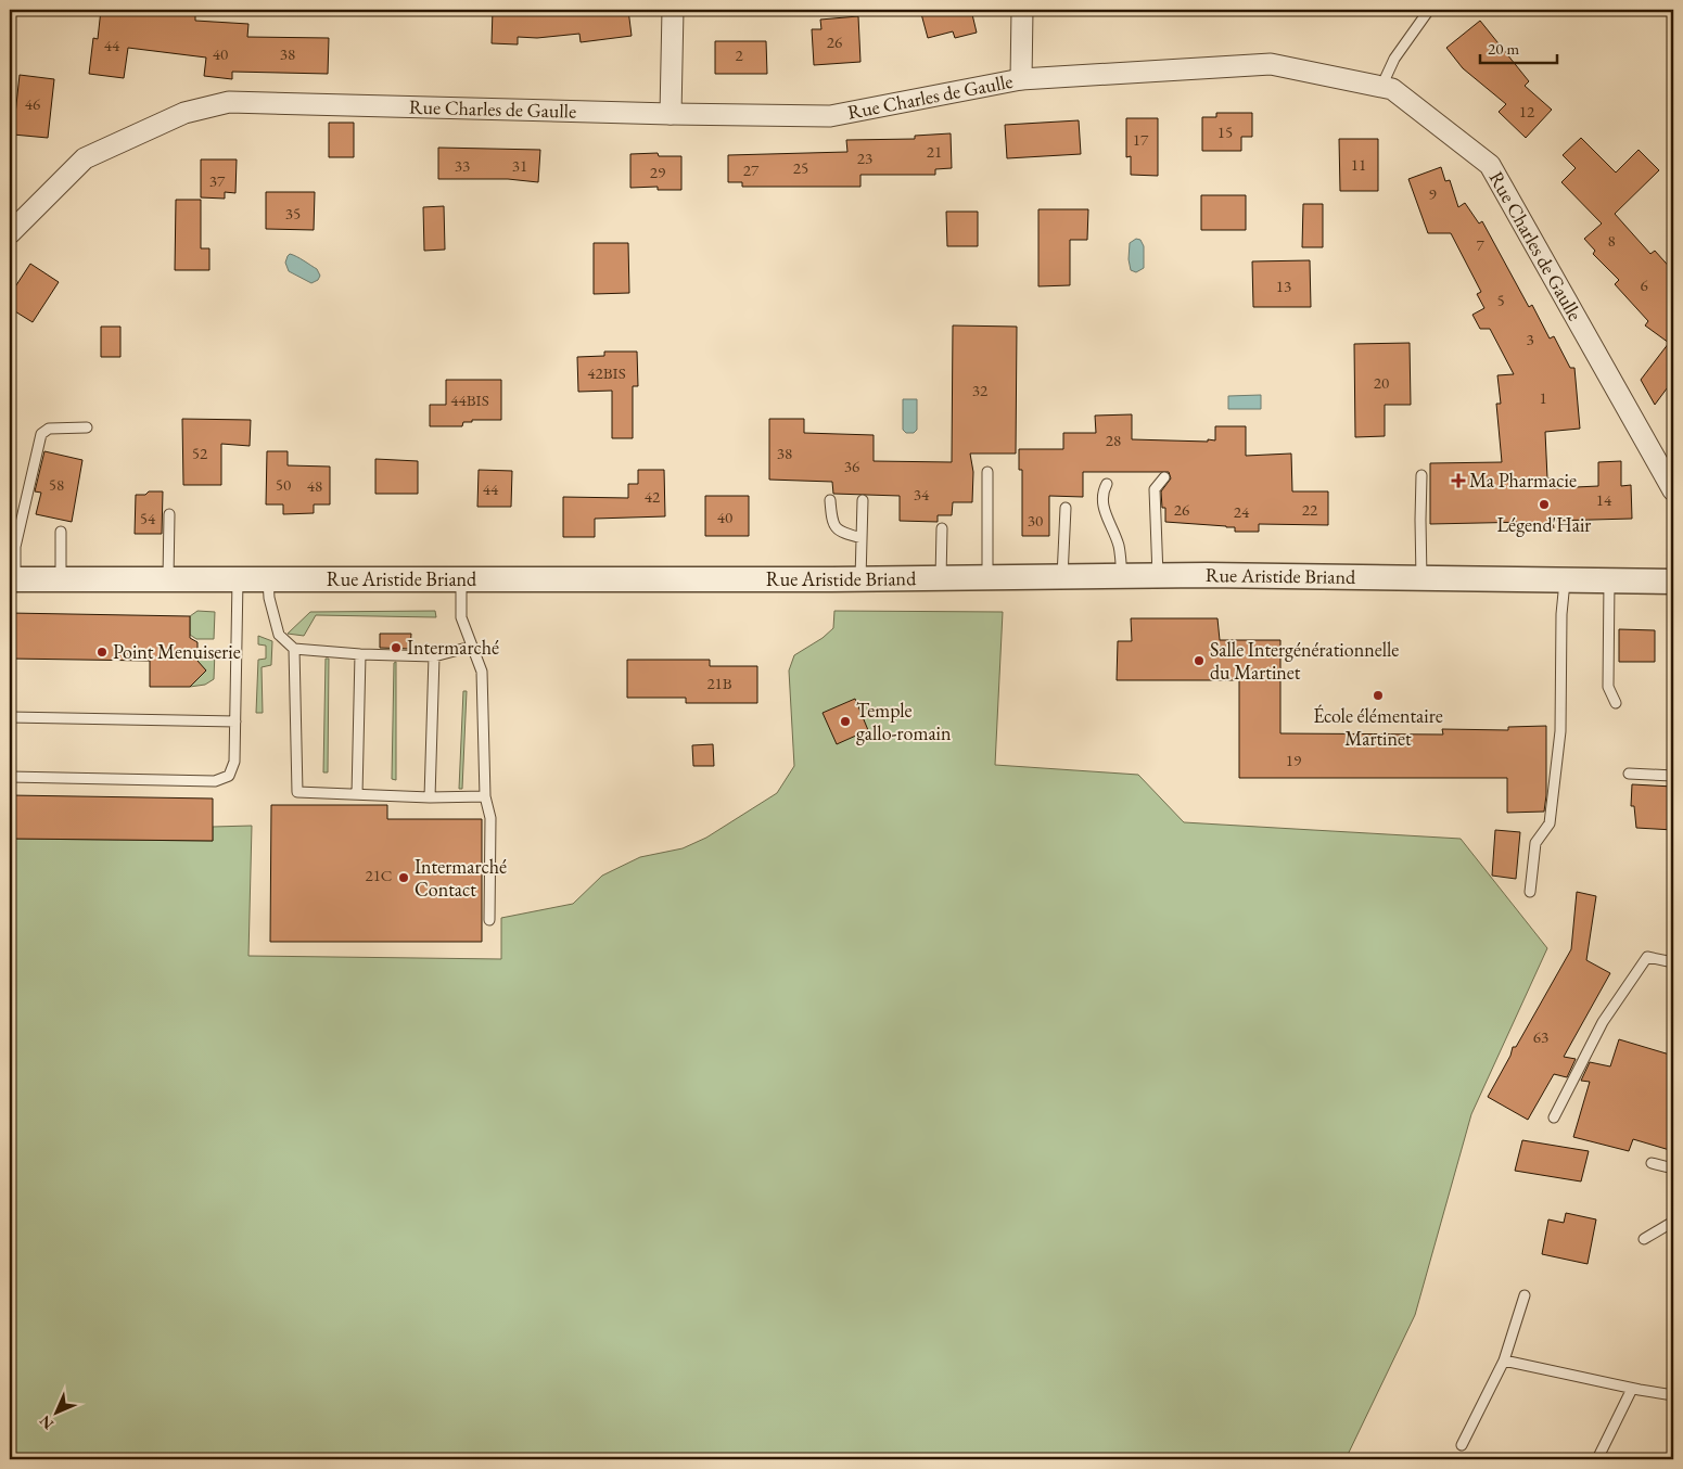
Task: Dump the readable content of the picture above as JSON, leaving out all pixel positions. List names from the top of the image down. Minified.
{"streets":{"street":["Rue Charles de Gaulle","Rue Aristide Briand"]},"places":{"health":["Ma Pharmacie"],"other":["Légend'Hair","Intermarché","Point Menuiserie","Salle Intergénérationnelle du Martinet","École élémentaire Martinet","Temple gallo-romain","Intermarché Contact"]},"house_numbers":["26","44","40","38","2","46","12","15","17","21","23","11","33","31","25","27","29","37","9","35","8","7","6","13","5","3","42BIS","20","32","1","44BIS","28","52","38","36","58","50","48","44","34","42","14","26","22","24","40","54","30","21B","19","21C","63"],"scale_bar":"20 m","north":"bottom left"}
